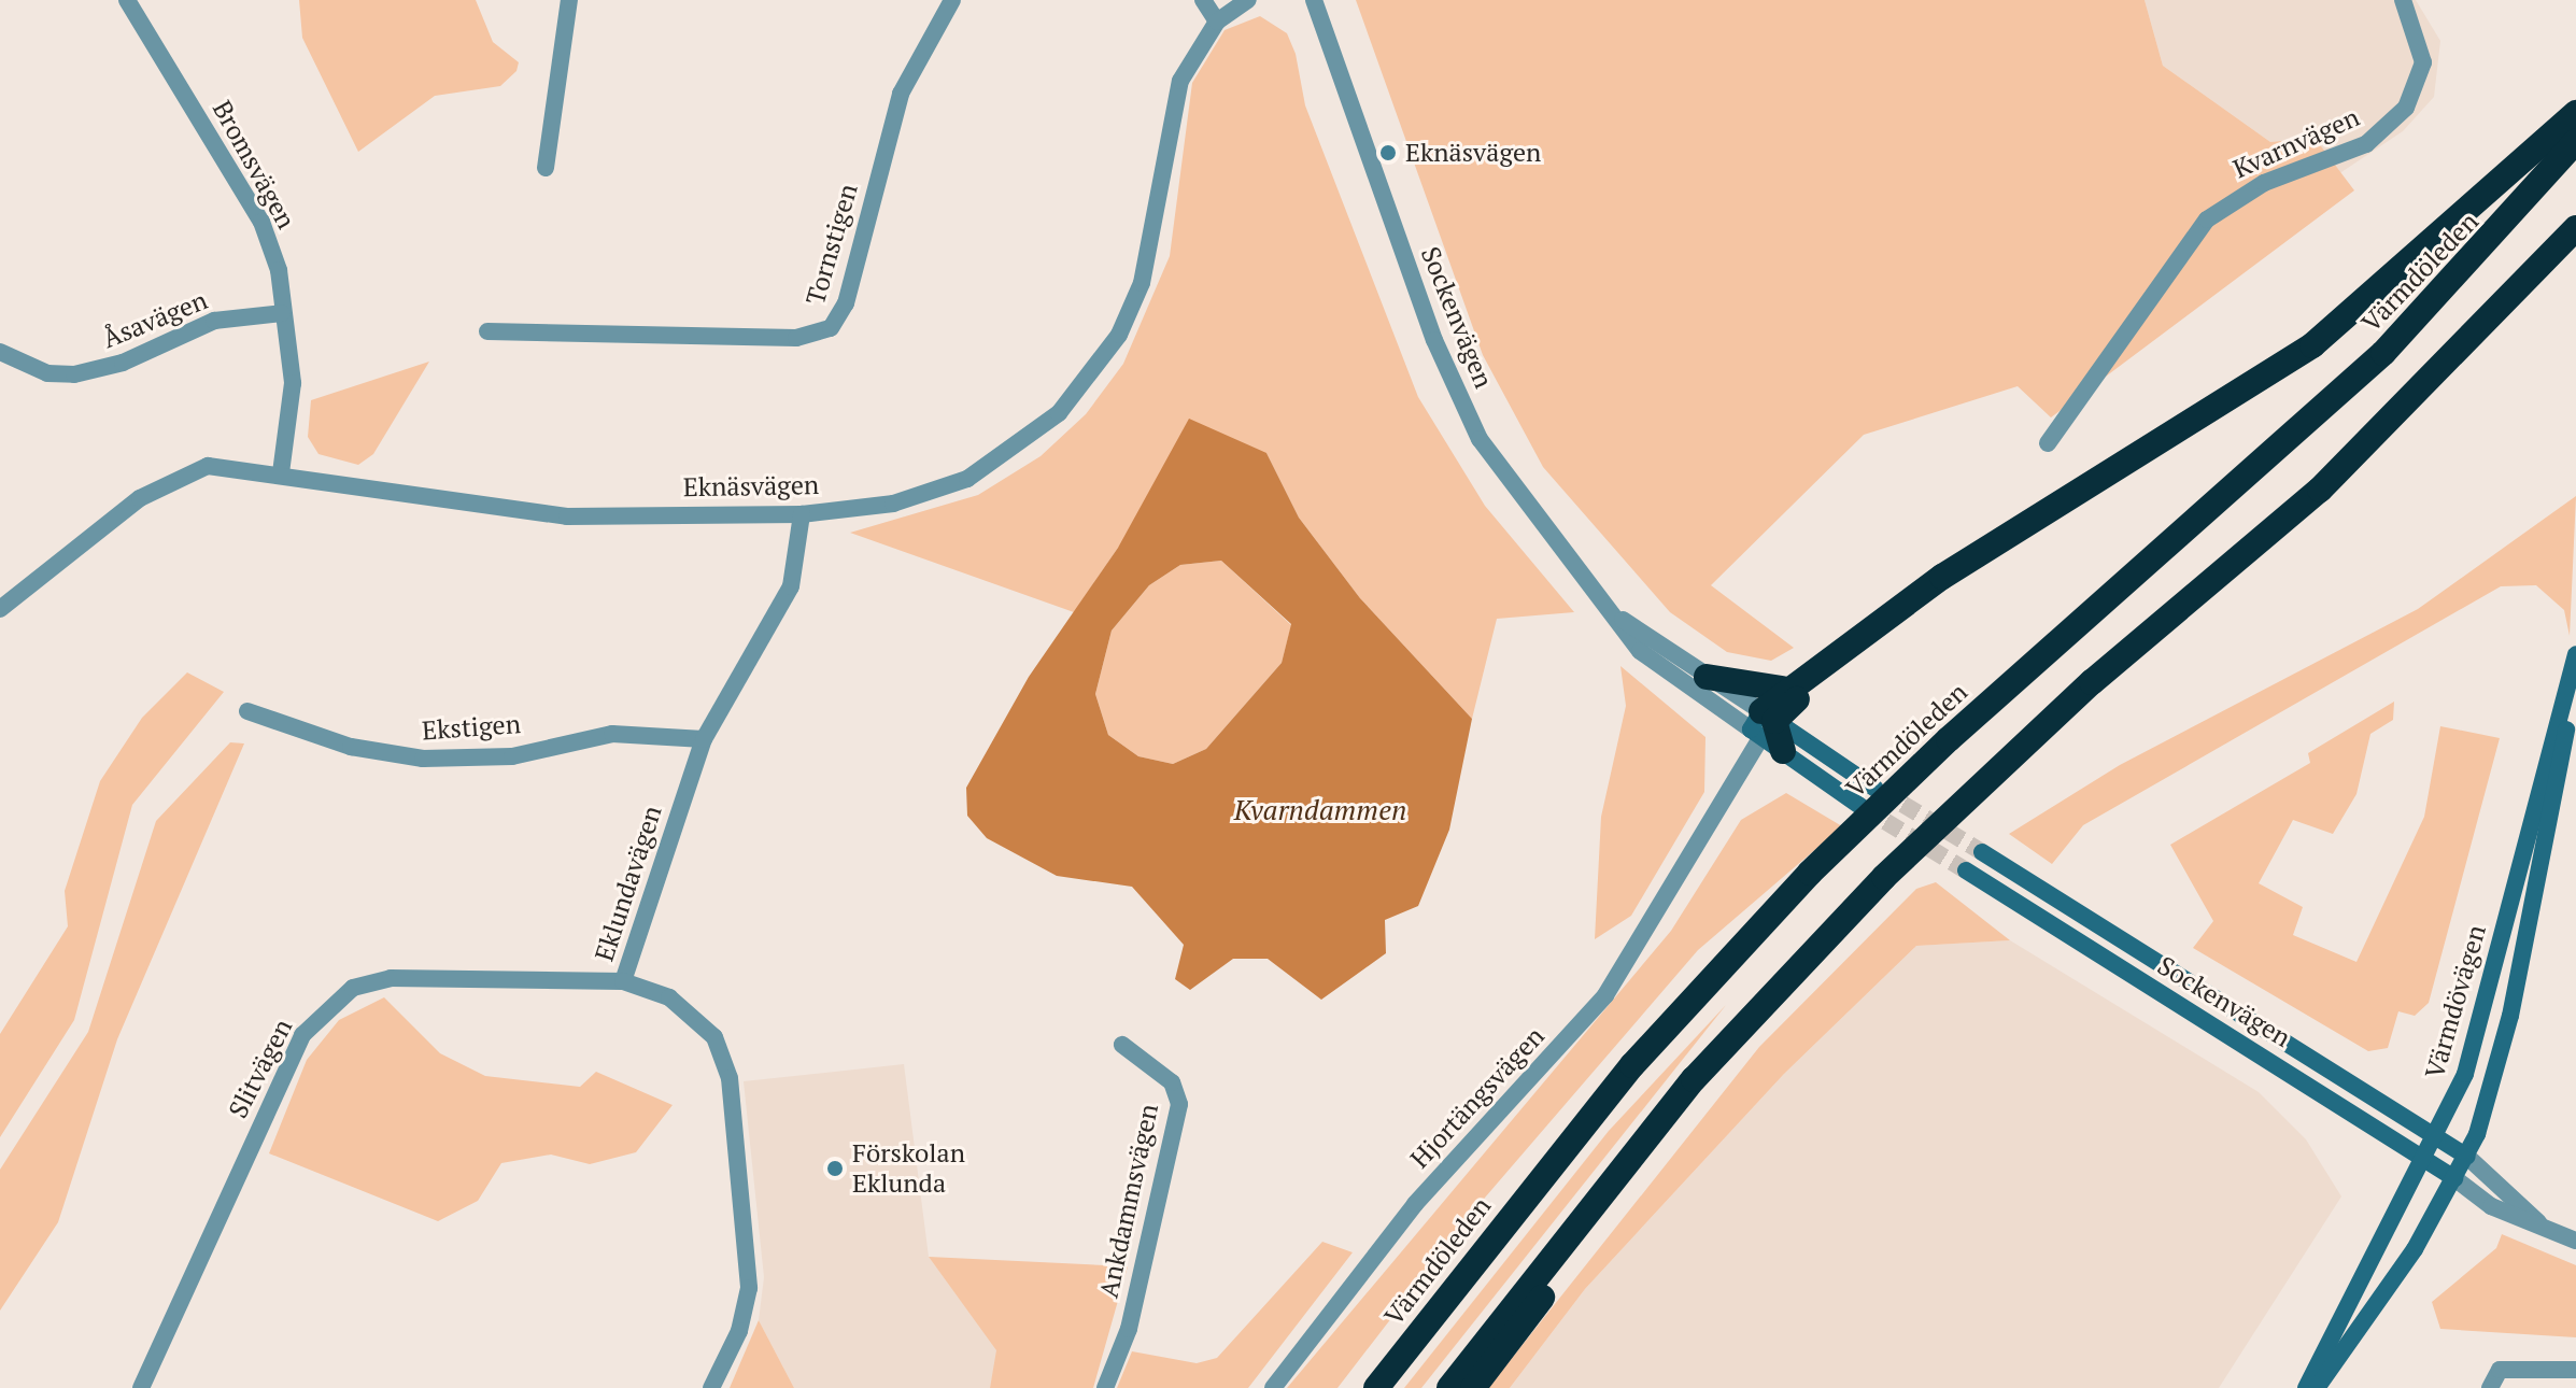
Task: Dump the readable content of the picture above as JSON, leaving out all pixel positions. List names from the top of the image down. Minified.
{"streets":{"highway":["Värmdöleden"],"main road":["Sockenvägen","Värmdövägen"],"street":["Kvarnvägen","Bromsvägen","Tornstigen","Åsavägen","Eknäsvägen","Ekstigen","Eklundavägen","Slitvägen","Hjortängsvägen","Ankdammsvägen"]},"crossings":[["Bromsvägen","Åsavägen"],["Bromsvägen","Eknäsvägen"],["Sockenvägen","Värmdövägen"],["Sockenvägen","Hjortängsvägen"],["Eknäsvägen","Eklundavägen"],["Ekstigen","Eklundavägen"],["Eklundavägen","Slitvägen"]],"water":["Kvarndammen"],"places":["Eknäsvägen","Förskolan Eklunda"]}
